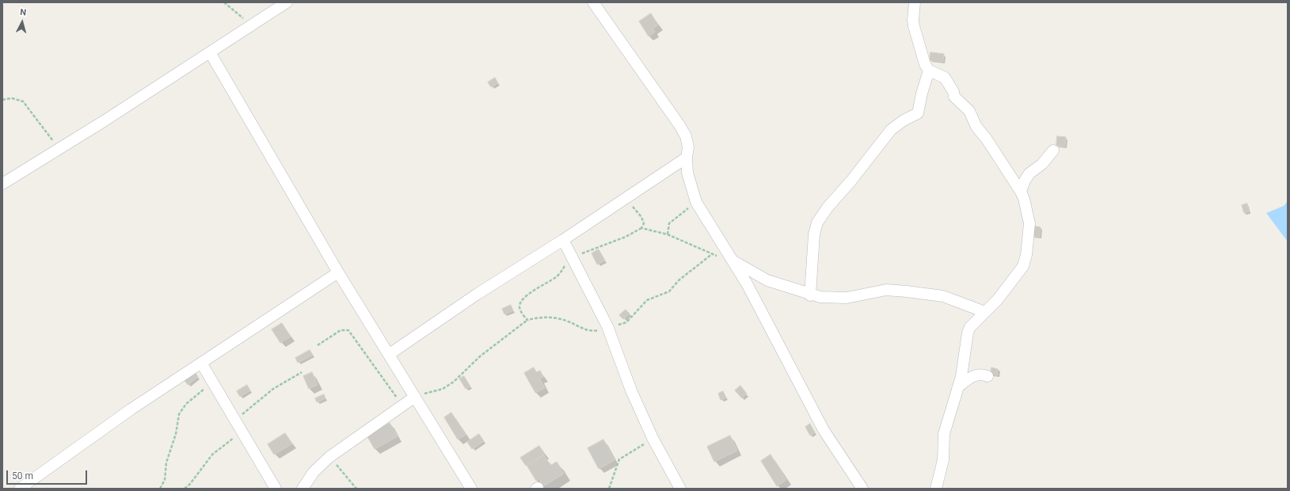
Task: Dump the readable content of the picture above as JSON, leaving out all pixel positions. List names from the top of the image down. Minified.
{"scale_bar":"50 m","north":"top"}
